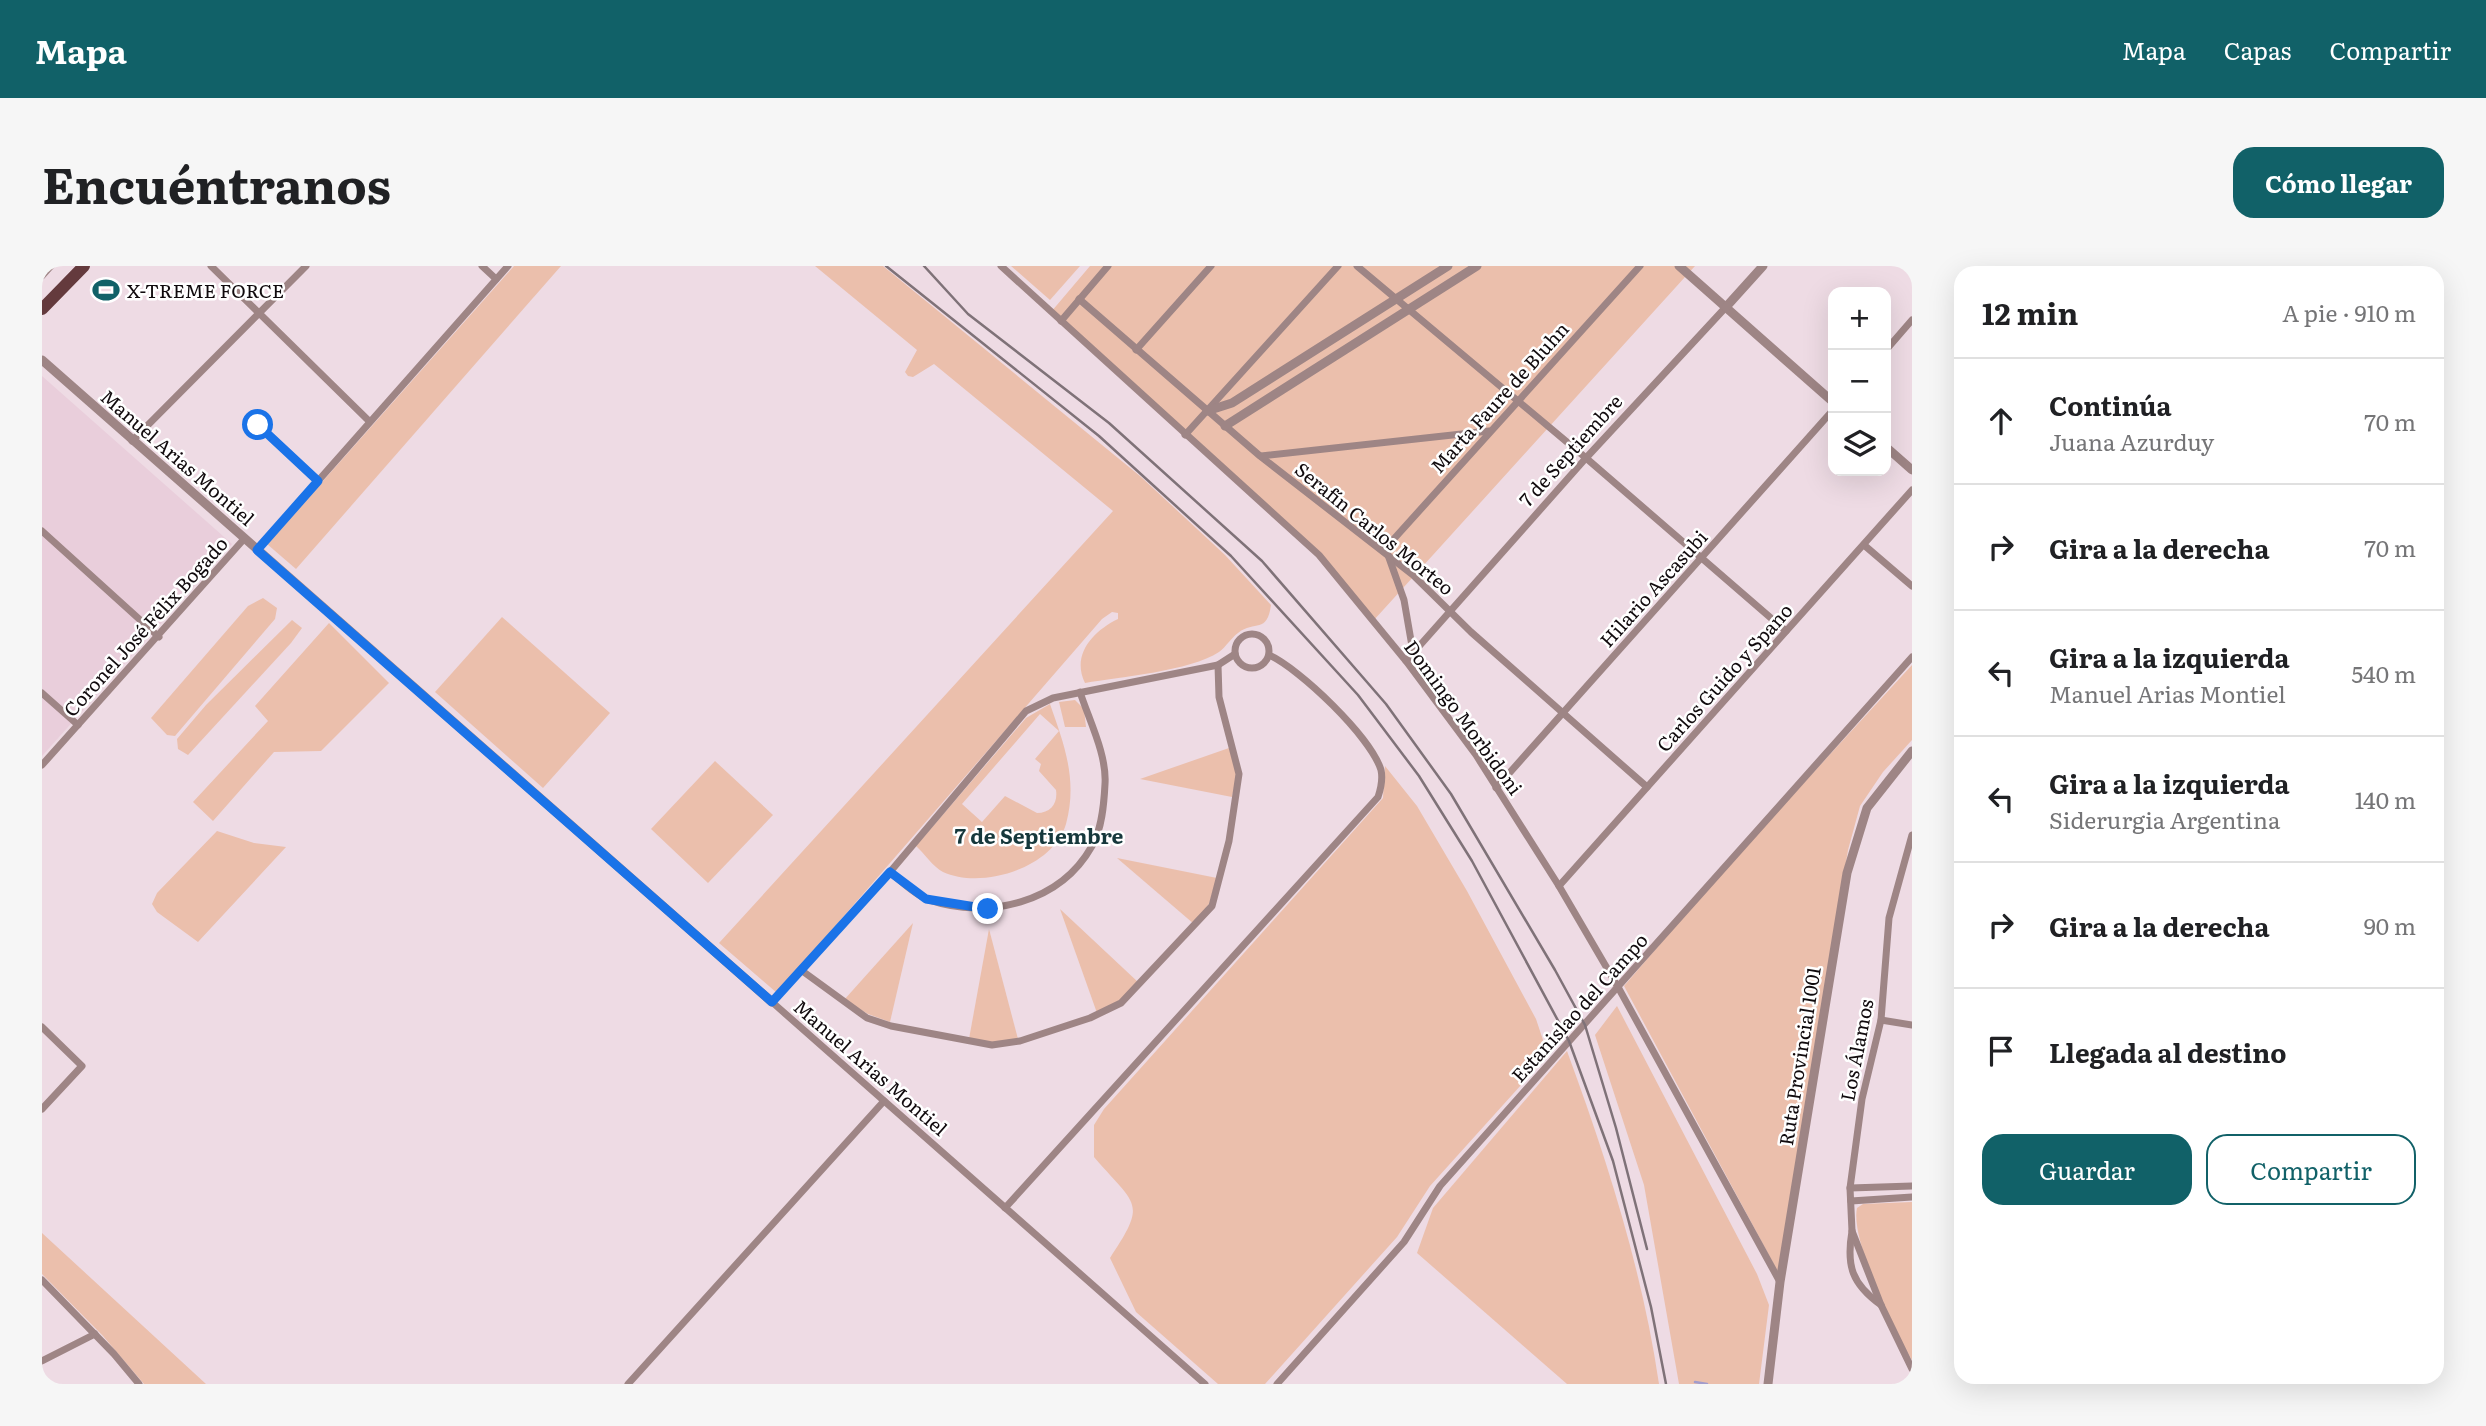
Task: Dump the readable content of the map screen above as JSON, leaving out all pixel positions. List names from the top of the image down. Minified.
{"streets":{"street":["Marta Faure de Bluhn","7 de Septiembre","Manuel Arias Montiel","Serafín Carlos Morteo","Hilario Ascasubi","Coronel José Félix Bogado","Carlos Guido y Spano","Domingo Morbidoni","Estanislao del Campo","Los Álamos","Ruta Provincial 1001"]},"crossings":[["Marta Faure de Bluhn","Serafín Carlos Morteo"],["7 de Septiembre","Serafín Carlos Morteo"],["7 de Septiembre","Domingo Morbidoni"],["Manuel Arias Montiel","Coronel José Félix Bogado"],["Serafín Carlos Morteo","Hilario Ascasubi"],["Serafín Carlos Morteo","Carlos Guido y Spano"],["Hilario Ascasubi","Domingo Morbidoni"],["Carlos Guido y Spano","Domingo Morbidoni"],["Domingo Morbidoni","Estanislao del Campo"],["Domingo Morbidoni","Ruta Provincial 1001"]],"districts":["7 de Septiembre"],"places":{"sports":["X-TREME FORCE"]},"page":{"header":"Mapa","nav":["Mapa","Capas","Compartir"],"title":"Encuéntranos","buttons":["Cómo llegar",["Guardar","Compartir"]],"heading":["12 min","A pie · 910 m"],"map_buttons":["+","−"],"list":[["Continúa","Juana Azurduy","70 m"],["Gira a la derecha","70 m"],["Gira a la izquierda","Manuel Arias Montiel","540 m"],["Gira a la izquierda","Siderurgia Argentina","140 m"],["Gira a la derecha","90 m"],"Llegada al destino"]}}
